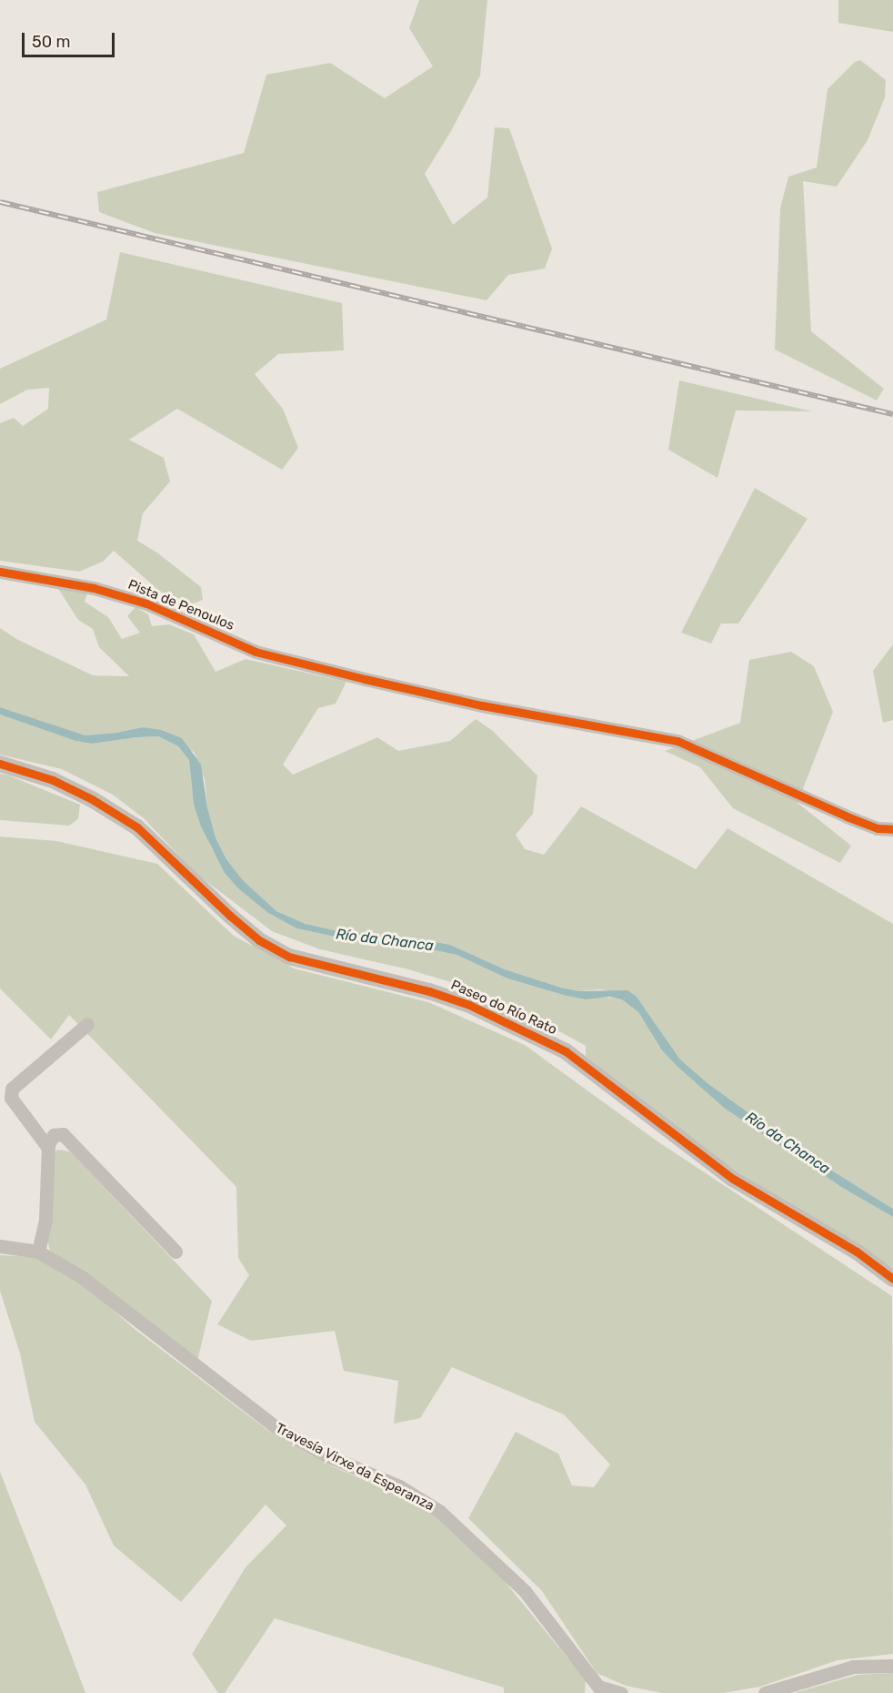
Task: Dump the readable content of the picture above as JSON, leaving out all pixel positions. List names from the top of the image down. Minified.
{"streets":{"street":["Pista de Penoulos","Paseo do Río Rato","Travesía Virxe da Esperanza"]},"water":["Río da Chanca"],"scale_bar":"50 m"}
